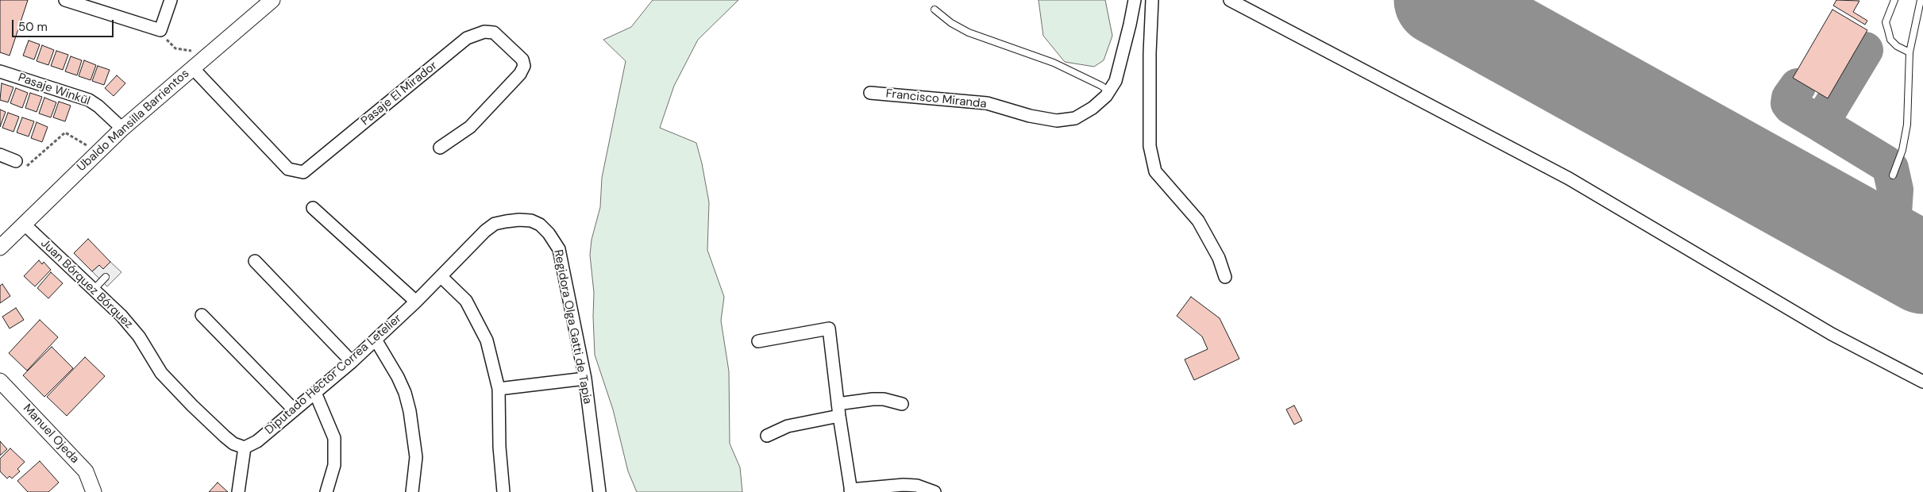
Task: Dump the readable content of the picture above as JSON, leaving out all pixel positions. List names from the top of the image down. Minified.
{"streets":{"street":["Pasaje Winkül","Pasaje El Mirador","Francisco Miranda","Ubaldo Mansilla Barrientos","Juan Bórquez Bórquez","Regidora Olga Gatti de Tapia","Diputado Héctor Correa Letelier","Manuel Ojeda"]},"crossings":[["Pasaje Winkül","Ubaldo Mansilla Barrientos"],["Pasaje El Mirador","Ubaldo Mansilla Barrientos"],["Ubaldo Mansilla Barrientos","Juan Bórquez Bórquez"],["Juan Bórquez Bórquez","Diputado Héctor Correa Letelier"],["Regidora Olga Gatti de Tapia","Diputado Héctor Correa Letelier"]],"scale_bar":"50 m"}
